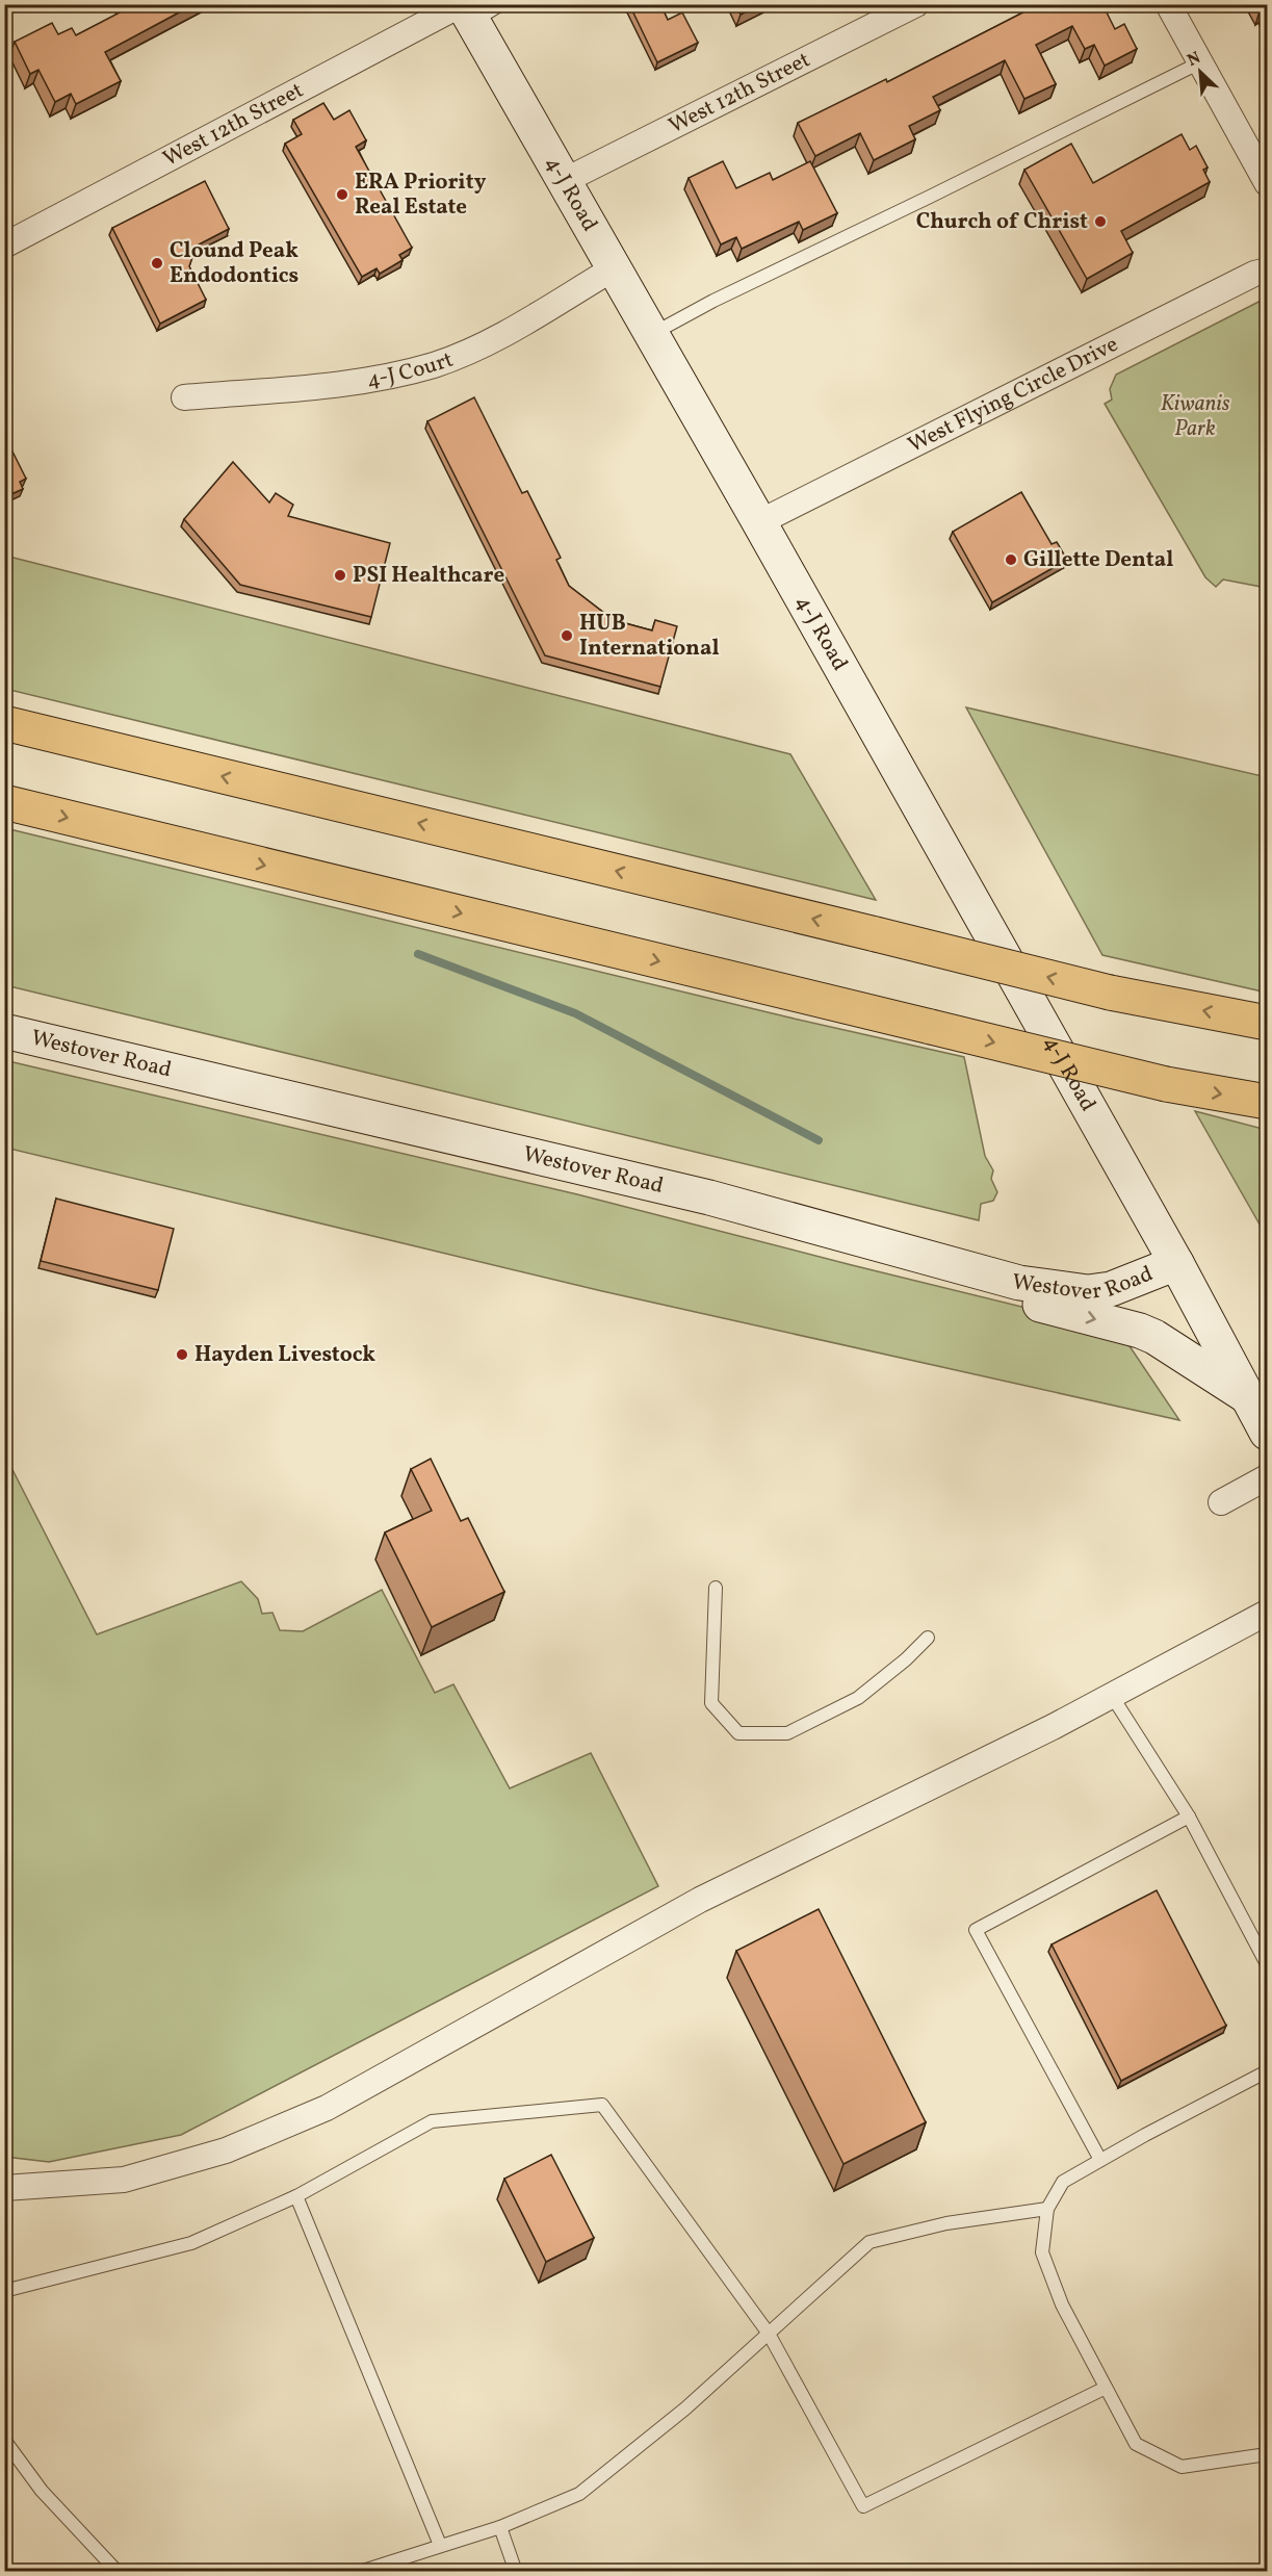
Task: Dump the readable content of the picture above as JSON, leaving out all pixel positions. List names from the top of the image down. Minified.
{"streets":{"main road":["4-J Road","Westover Road"],"street":["West 12th Street","4-J Court","West Flying Circle Drive"]},"crossings":[["West 12th Street","4-J Road"],["4-J Road","4-J Court"],["4-J Road","West Flying Circle Drive"],["4-J Road","Westover Road"]],"parks":["Kiwanis Park"],"places":["ERA Priority Real Estate","Church of Christ","Clound Peak Endodontics","Gillette Dental","PSI Healthcare","HUB International","Hayden Livestock"],"north":"top left"}
